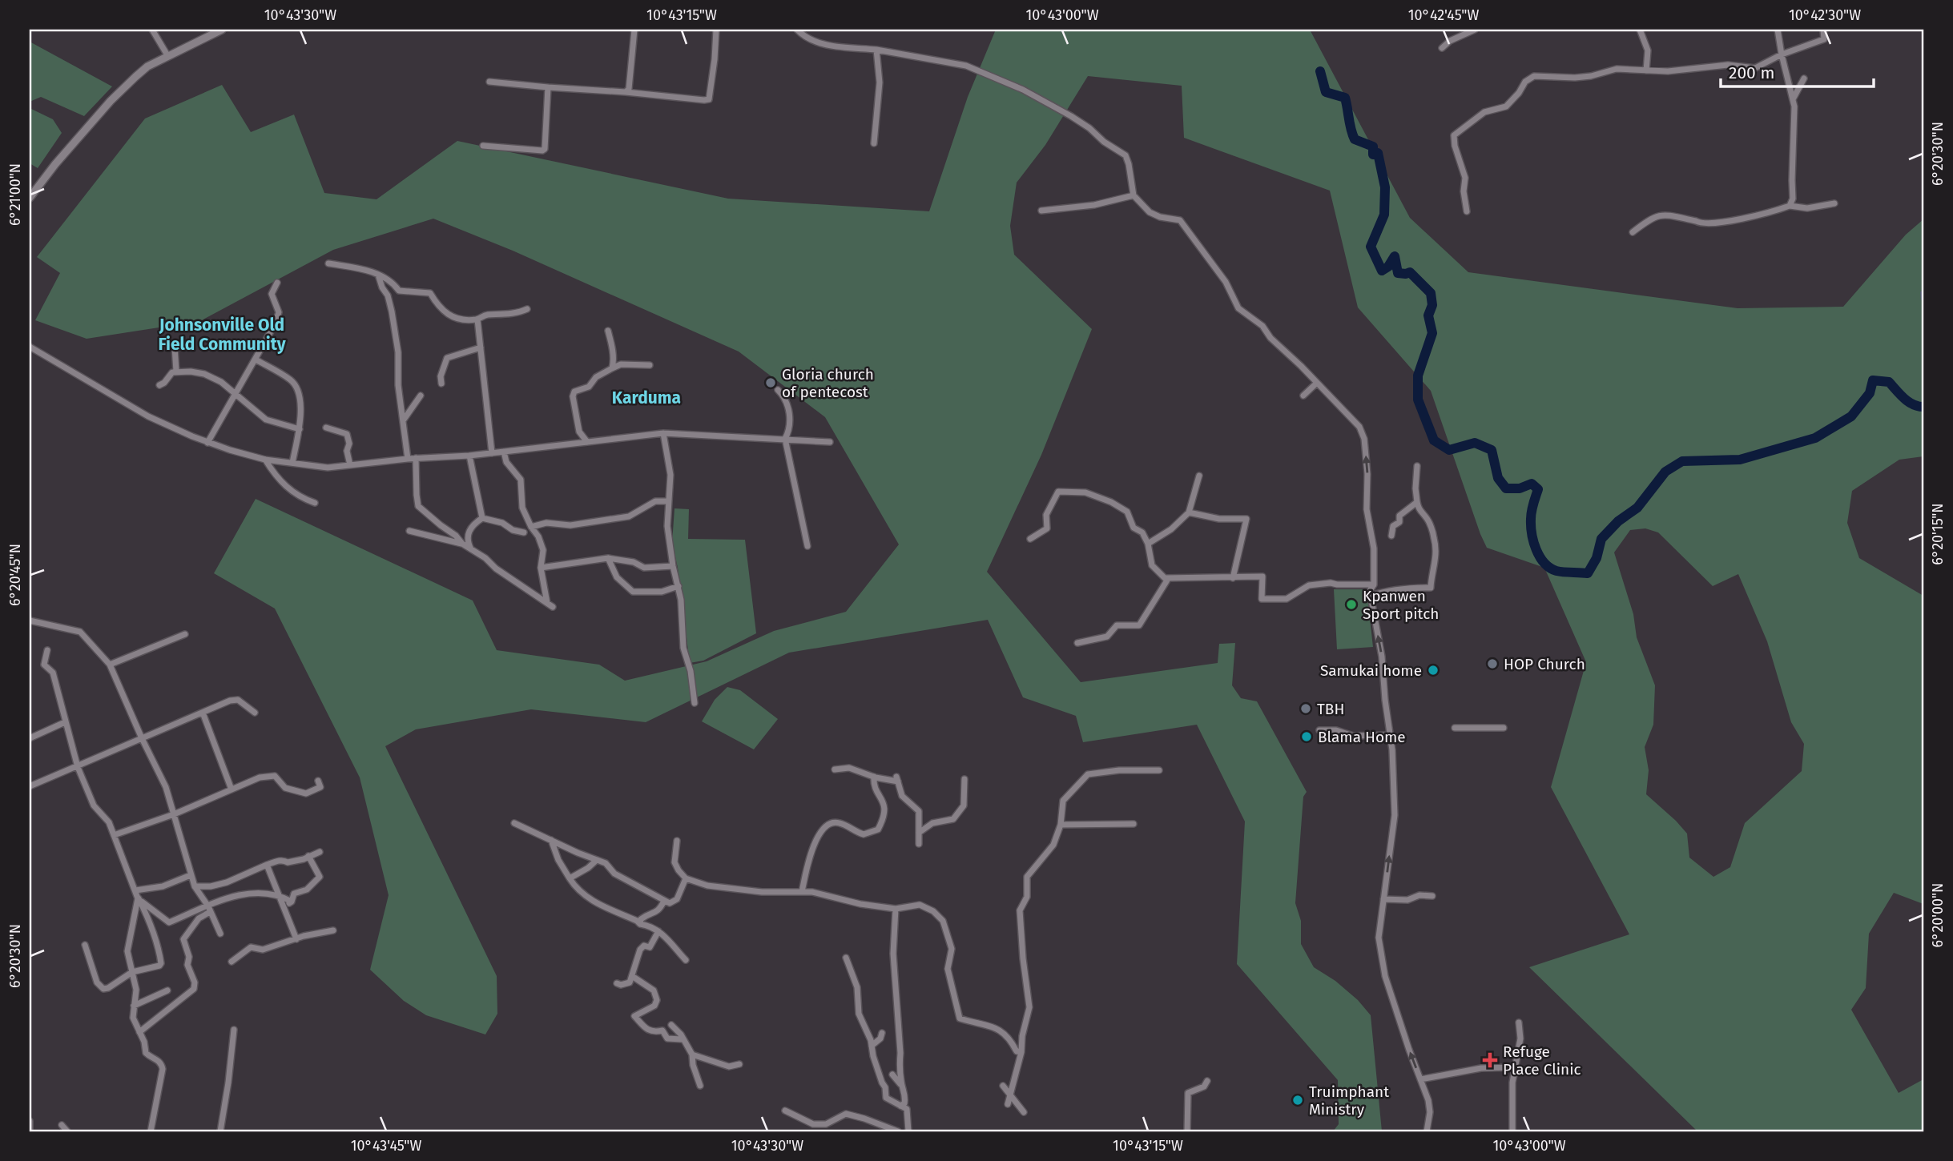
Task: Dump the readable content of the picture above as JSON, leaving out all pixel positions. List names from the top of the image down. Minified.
{"districts":["Johnsonville Old Field Community","Karduma"],"places":{"other":["Gloria church of pentecost","Kpanwen Sport pitch","HOP Church","Samukai home","TBH","Blama Home","Truimphant Ministry"],"health":["Refuge Place Clinic"]},"scale_bar":"200 m","coordinates":["10°43'30\"W","10°43'15\"W","10°43'00\"W","10°42'45\"W","10°42'30\"W","6°20'30\"N","6°21'00\"N","6°20'15\"N","6°20'45\"N","6°20'00\"N","10°43'45\"W"]}
